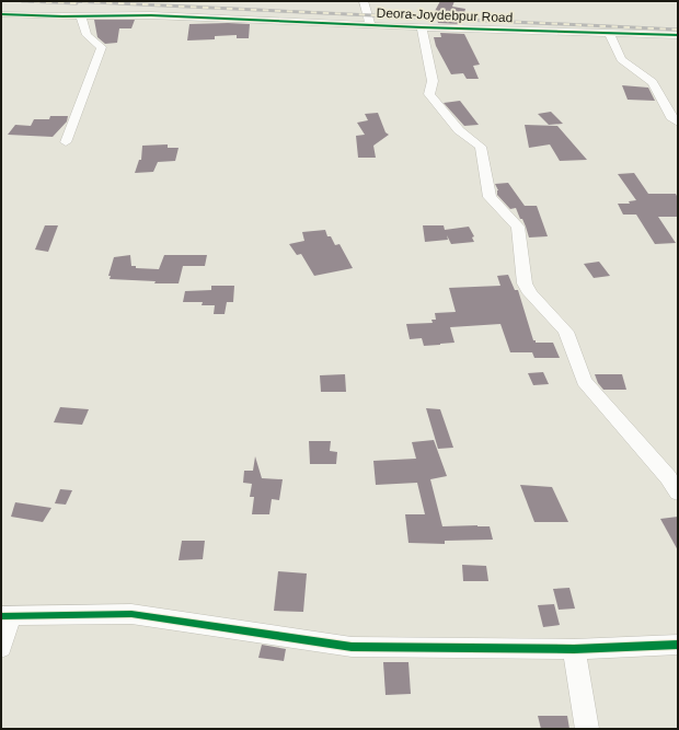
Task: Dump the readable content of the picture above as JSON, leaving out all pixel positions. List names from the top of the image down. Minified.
{"streets":{"street":["Deora-Joydebpur Road"]}}
